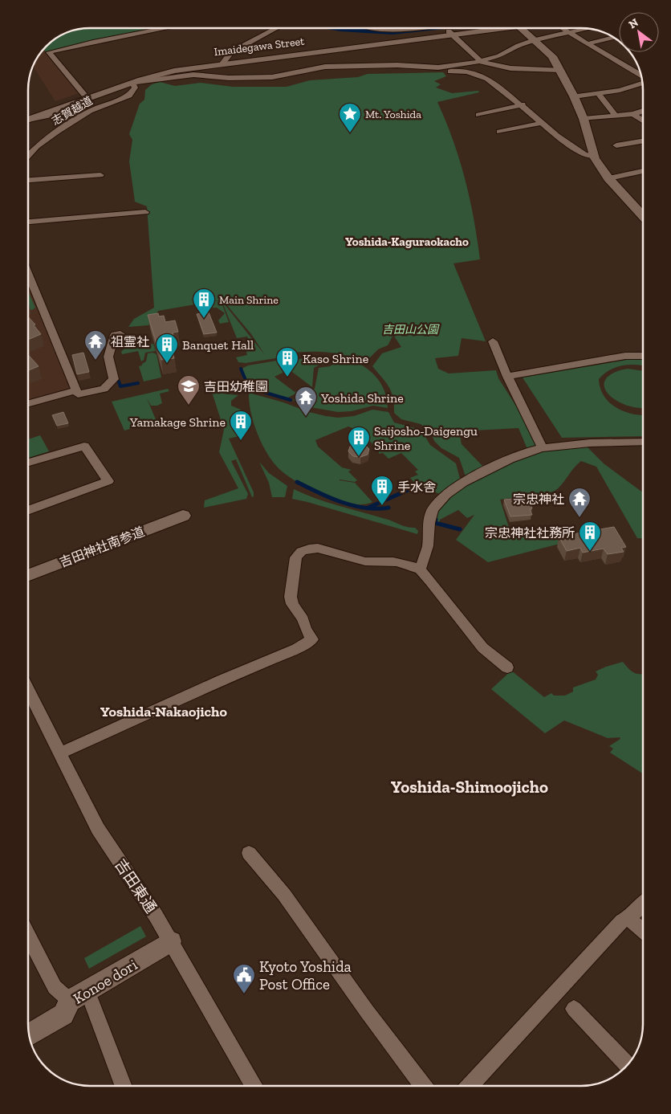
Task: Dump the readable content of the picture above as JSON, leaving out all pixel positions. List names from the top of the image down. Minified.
{"streets":{"main road":["Imaidegawa Street","吉田神社南参道","Konoe dori"],"street":["志賀越道","吉田東通"]},"crossings":[["Imaidegawa Street","志賀越道"],["吉田東通","Konoe dori"]],"districts":["Yoshida-Kaguraokacho","Yoshida-Nakaojicho","Yoshida-Shimoojicho"],"parks":["吉田山公園"],"places":{"place":["Mt. Yoshida"],"building":["Main Shrine","Banquet Hall","Kaso Shrine","Yamakage Shrine","Saijosho-Daigengu Shrine","手水舎","宗忠神社社務所"],"temple":["祖霊社","Yoshida Shrine","宗忠神社"],"school or university":["吉田幼稚園"],"public building":["Kyoto Yoshida Post Office"]},"north":"top left"}
